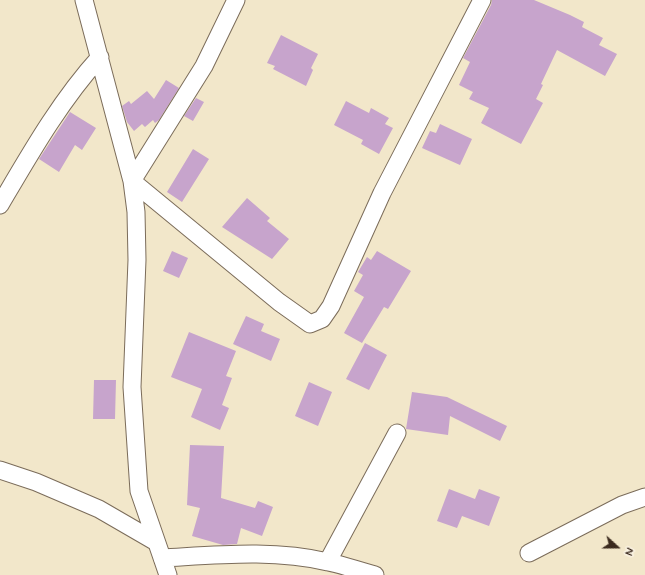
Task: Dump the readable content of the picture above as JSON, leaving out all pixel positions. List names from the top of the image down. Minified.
{"north":"right"}
